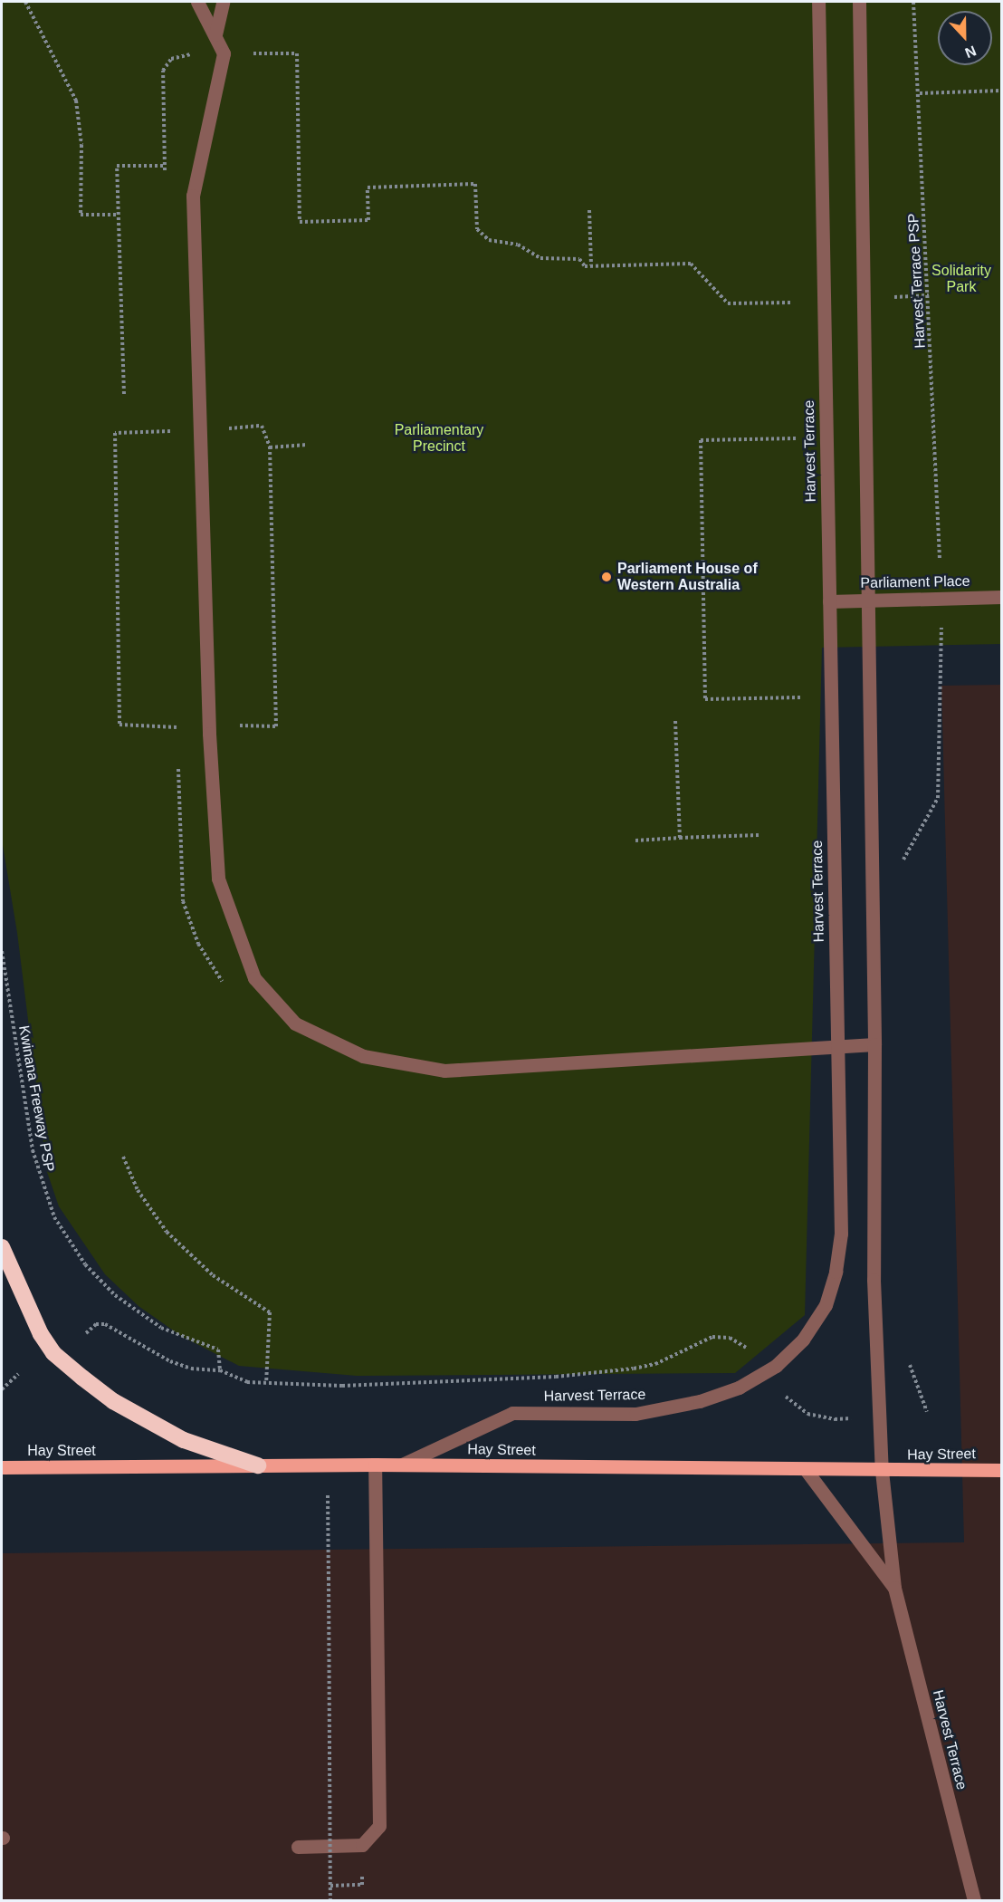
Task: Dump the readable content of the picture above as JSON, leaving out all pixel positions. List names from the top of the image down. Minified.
{"streets":{"main road":["Hay Street"],"street":["Harvest Terrace","Parliament Place"],"path":["Harvest Terrace PSP","Kwinana Freeway PSP"]},"crossings":[["Harvest Terrace","Parliament Place"],["Harvest Terrace","Hay Street"]],"parks":["Solidarity Park","Parliamentary Precinct"],"places":["Parliament House of Western Australia"],"north":"bottom"}
